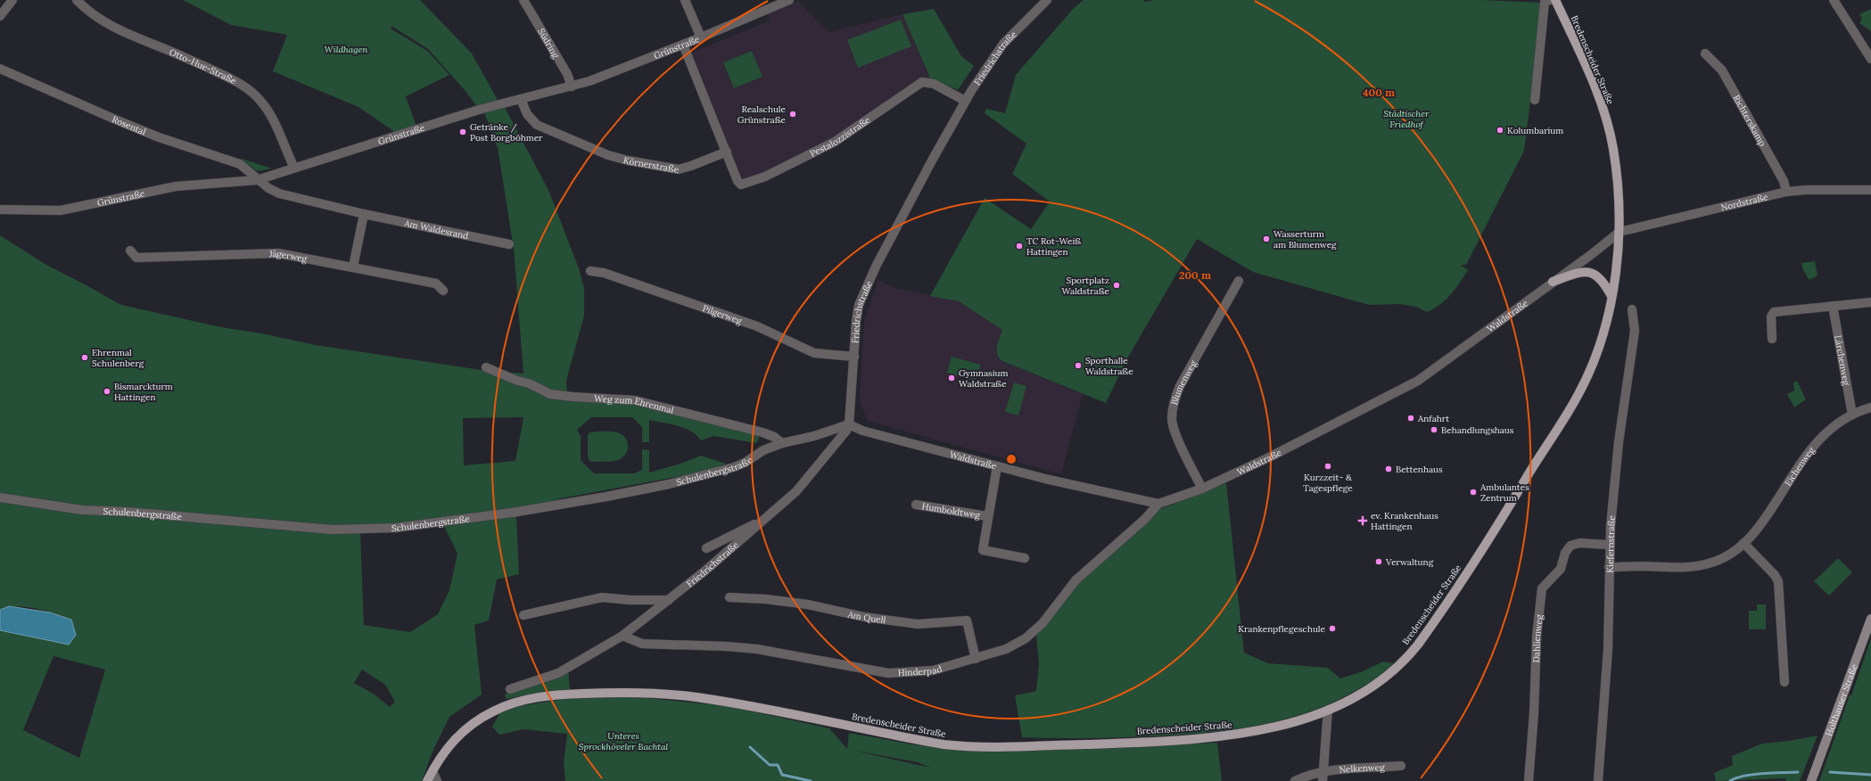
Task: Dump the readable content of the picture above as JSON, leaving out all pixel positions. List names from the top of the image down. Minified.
{"streets":{"main road":["Bredenscheider Straße"],"street":["Südring","Grünstraße","Friedrichstraße","Otto-Hue-Straße","Richterskamp","Rosental","Pestalozzistraße","Körnerstraße","Nordstraße","Am Waldesrand","Jägerweg","Pilgerweg","Waldstraße","Lärchenweg","Blumenweg","Weg zum Ehrenmal","Eichenweg","Schulenbergstraße","Humboldtweg","Kiefernstraße","Am Quell","Dahlienweg","Hinderpad","Holthauser Straße","Nelkenweg"]},"crossings":[["Südring","Grünstraße"],["Grünstraße","Otto-Hue-Straße"],["Grünstraße","Rosental"],["Grünstraße","Körnerstraße"],["Grünstraße","Am Waldesrand"],["Friedrichstraße","Pestalozzistraße"],["Friedrichstraße","Pilgerweg"],["Friedrichstraße","Waldstraße"],["Friedrichstraße","Schulenbergstraße"],["Friedrichstraße","Hinderpad"],["Bredenscheider Straße","Nordstraße"],["Bredenscheider Straße","Waldstraße"],["Richterskamp","Nordstraße"],["Rosental","Am Waldesrand"],["Pestalozzistraße","Körnerstraße"],["Nordstraße","Waldstraße"],["Waldstraße","Blumenweg"],["Waldstraße","Schulenbergstraße"],["Waldstraße","Humboldtweg"],["Waldstraße","Hinderpad"],["Lärchenweg","Eichenweg"],["Weg zum Ehrenmal","Schulenbergstraße"],["Eichenweg","Kiefernstraße"],["Kiefernstraße","Dahlienweg"],["Am Quell","Hinderpad"]],"parks":["Wildhagen","Städtischer Friedhof","Unteres Sprockhöveler Bachtal"],"places":{"other":["Realschule Grünstraße","Kolumbarium","Getränke / Post Borgböhmer","Wasserturm am Blumenweg","TC Rot-Weiß Hattingen","Sportplatz Waldstraße","Ehrenmal Schulenberg","Sporthalle Waldstraße","Gymnasium Waldstraße","Bismarckturm Hattingen","Anfahrt","Behandlungshaus","Kurzzeit- & Tagespflege","Bettenhaus","Ambulantes Zentrum","Verwaltung","Krankenpflegeschule"],"health":["ev. Krankenhaus Hattingen"]},"rings":["400 m","200 m"]}
